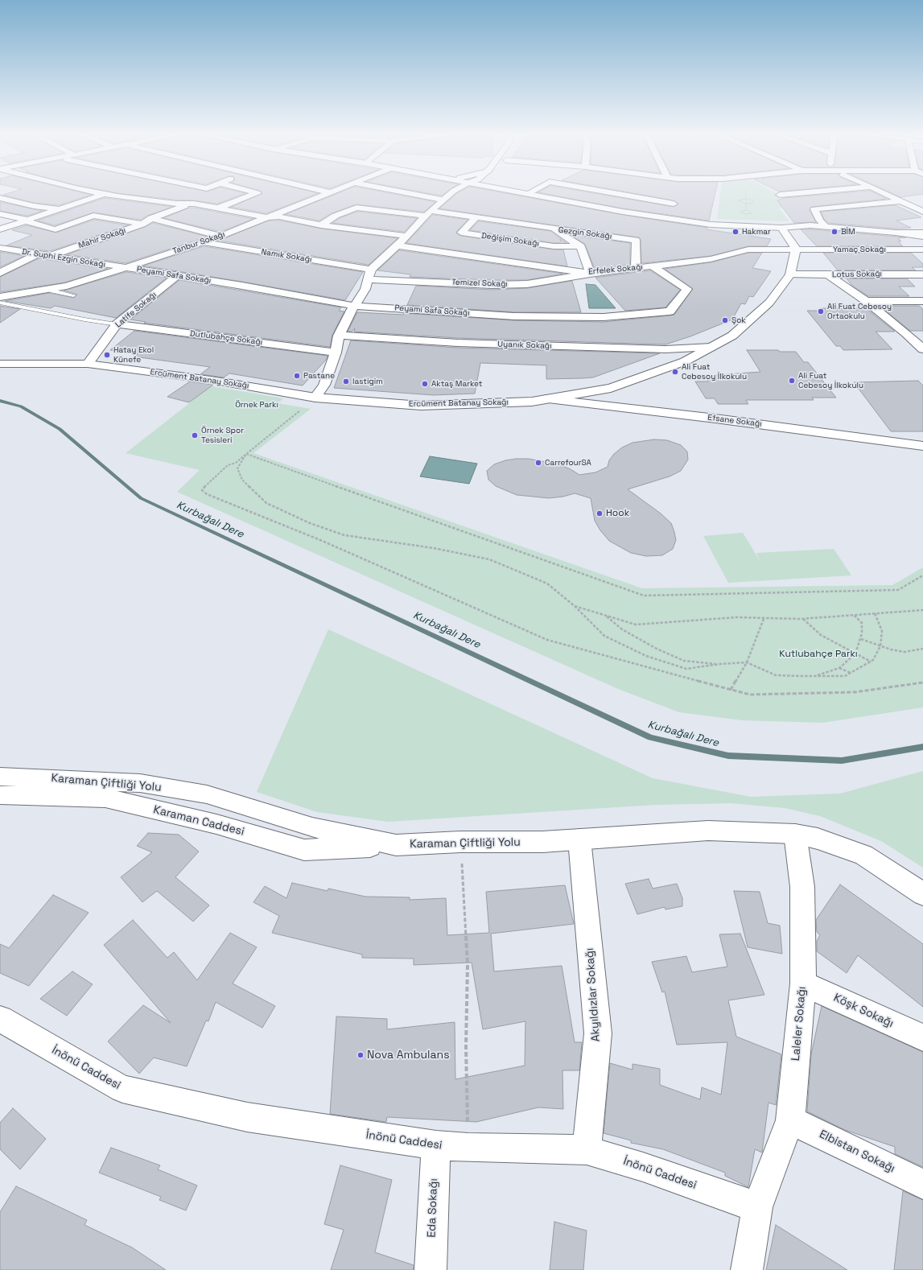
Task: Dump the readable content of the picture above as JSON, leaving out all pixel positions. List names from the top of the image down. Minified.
{"streets":{"street":["Gezgin Sokağı","Mahir Sokağı","Değişim Sokağı","Tanbur Sokağı","Yamaç Sokağı","Namık Sokağı","Dr. Suphi Ezgin Sokağı","Erfelek Sokağı","Lotus Sokağı","Peyami Safa Sokağı","Temizel Sokağı","Latife Sokağı","Dutlubahçe Sokağı","Uyanık Sokağı","Ercüment Batanay Sokağı","Efsane Sokağı","Karaman Çiftliği Yolu","Karaman Caddesi","Akyıldızlar Sokağı","Köşk Sokağı","Laleler Sokağı","İnönü Caddesi","Elbistan Sokağı","Eda Sokağı"]},"crossings":[["Gezgin Sokağı","Değişim Sokağı"],["Gezgin Sokağı","Erfelek Sokağı"],["Mahir Sokağı","Dr. Suphi Ezgin Sokağı"],["Tanbur Sokağı","Namık Sokağı"],["Tanbur Sokağı","Dr. Suphi Ezgin Sokağı"],["Tanbur Sokağı","Peyami Safa Sokağı"],["Yamaç Sokağı","Erfelek Sokağı"],["Yamaç Sokağı","Ercüment Batanay Sokağı"],["Dr. Suphi Ezgin Sokağı","Peyami Safa Sokağı"],["Erfelek Sokağı","Peyami Safa Sokağı"],["Erfelek Sokağı","Temizel Sokağı"],["Erfelek Sokağı","Ercüment Batanay Sokağı"],["Lotus Sokağı","Ercüment Batanay Sokağı"],["Peyami Safa Sokağı","Latife Sokağı"],["Latife Sokağı","Dutlubahçe Sokağı"],["Latife Sokağı","Ercüment Batanay Sokağı"],["Uyanık Sokağı","Ercüment Batanay Sokağı"],["Ercüment Batanay Sokağı","Efsane Sokağı"],["Karaman Çiftliği Yolu","Karaman Caddesi"],["Karaman Çiftliği Yolu","Akyıldızlar Sokağı"],["Karaman Çiftliği Yolu","Laleler Sokağı"],["Akyıldızlar Sokağı","İnönü Caddesi"],["Köşk Sokağı","Laleler Sokağı"],["Laleler Sokağı","İnönü Caddesi"],["Laleler Sokağı","Elbistan Sokağı"],["İnönü Caddesi","Eda Sokağı"]],"water":["Kurbağalı Dere"],"parks":["Örnek Parkı","Kutlubahçe Parkı"],"places":["Hakmar","BİM","Ali Fuat Cebesoy Ortaokulu","Şok","Hatay Ekol Künefe","Ali̇ Fuat Cebesoy İlkokulu","Pastane","Ali Fuat Cebesoy İlkokulu","lastigim","Aktaş Market","Örnek Spor Tesisleri","CarrefourSA","Hook","Nova Ambulans"]}
